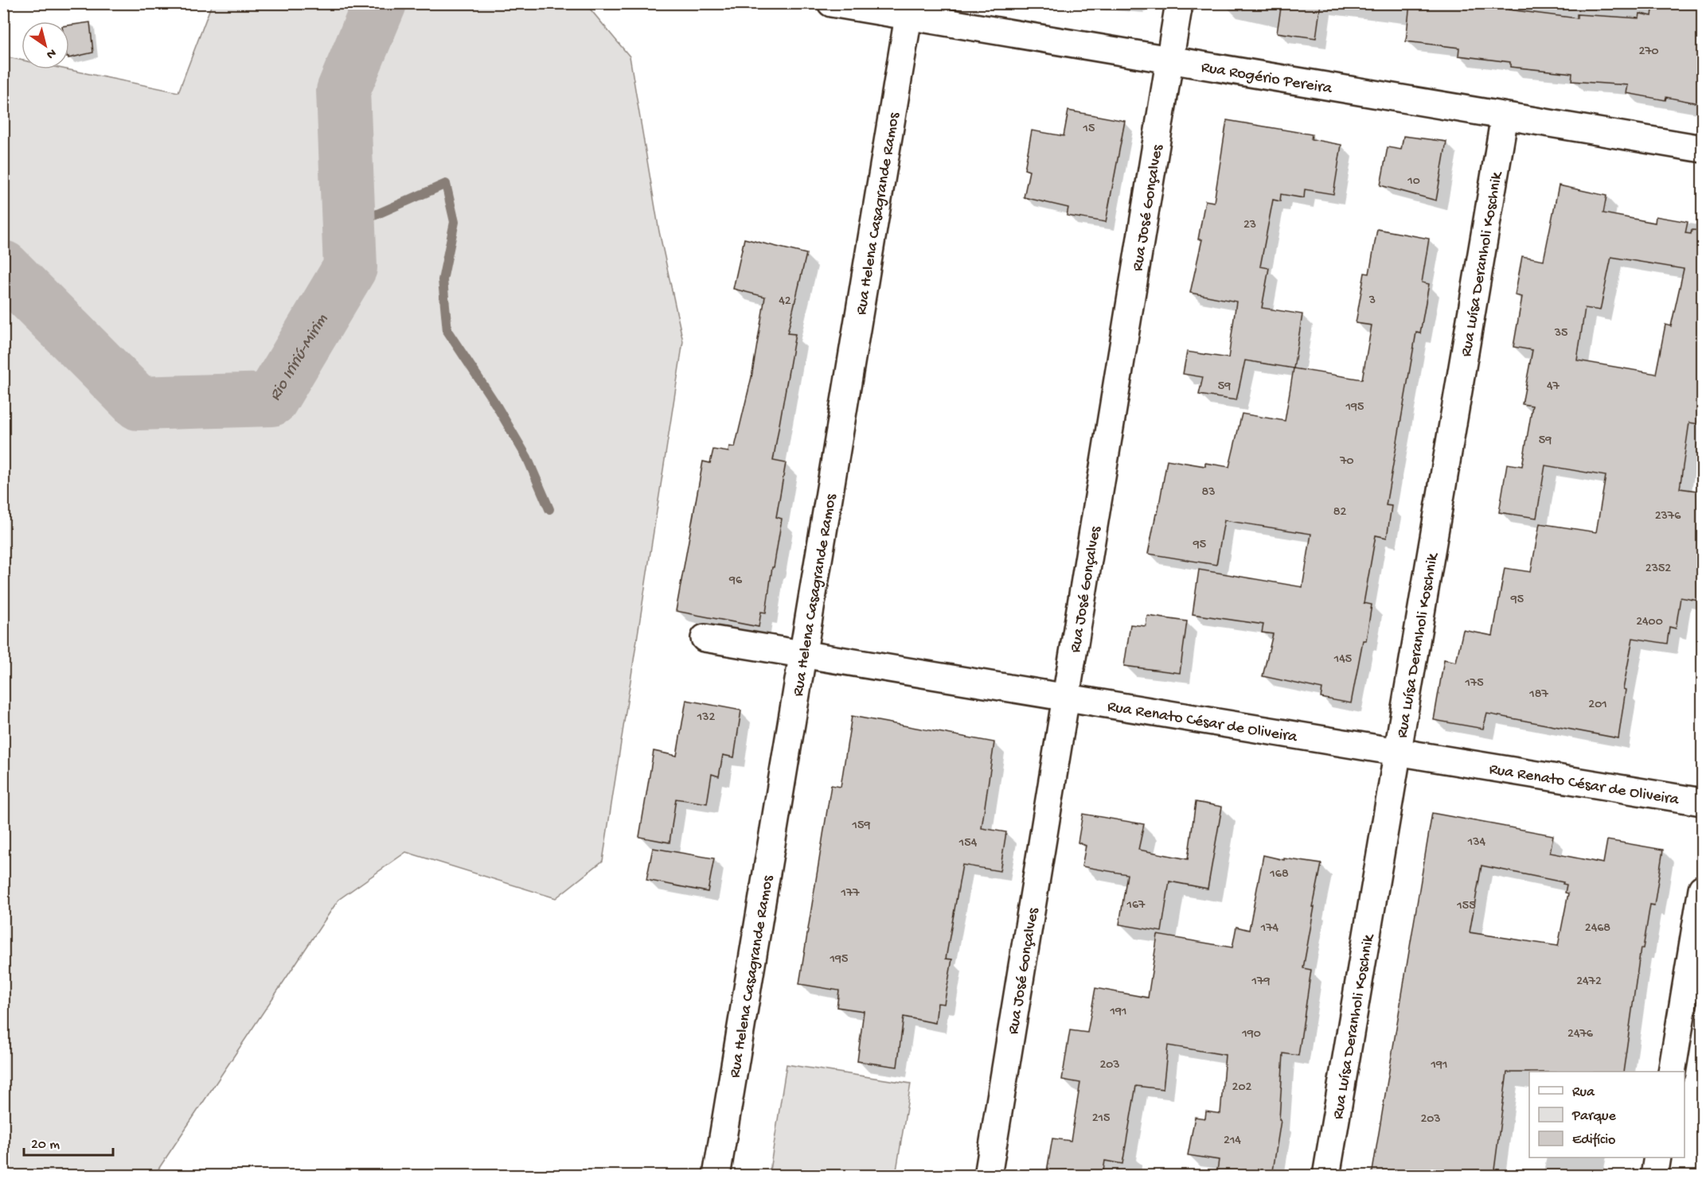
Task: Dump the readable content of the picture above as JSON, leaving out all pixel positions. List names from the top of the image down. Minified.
{"streets":{"street":["Rua Rogério Pereira","Rua José Gonçalves","Rua Helena Casagrande Ramos","Rua Luísa Deranholi Koschnik","Rua Renato César de Oliveira"]},"crossings":[["Rua Rogério Pereira","Rua José Gonçalves"],["Rua Rogério Pereira","Rua Helena Casagrande Ramos"],["Rua Rogério Pereira","Rua Luísa Deranholi Koschnik"],["Rua José Gonçalves","Rua Renato César de Oliveira"],["Rua Helena Casagrande Ramos","Rua Renato César de Oliveira"],["Rua Luísa Deranholi Koschnik","Rua Renato César de Oliveira"]],"water":["Rio Iririú-Mirim"],"house_numbers":["270","15","10","23","3","42","35","59","47","195","59","70","83","82","2376","95","2352","96","95","2400","145","175","187","201","132","159","134","154","168","177","167","155","174","2468","195","179","2472","191","190","2476","203","191","202","215","203","214"],"legend":["Rua","Parque","Edifício"],"scale_bar":"20 m","north":"bottom right"}
